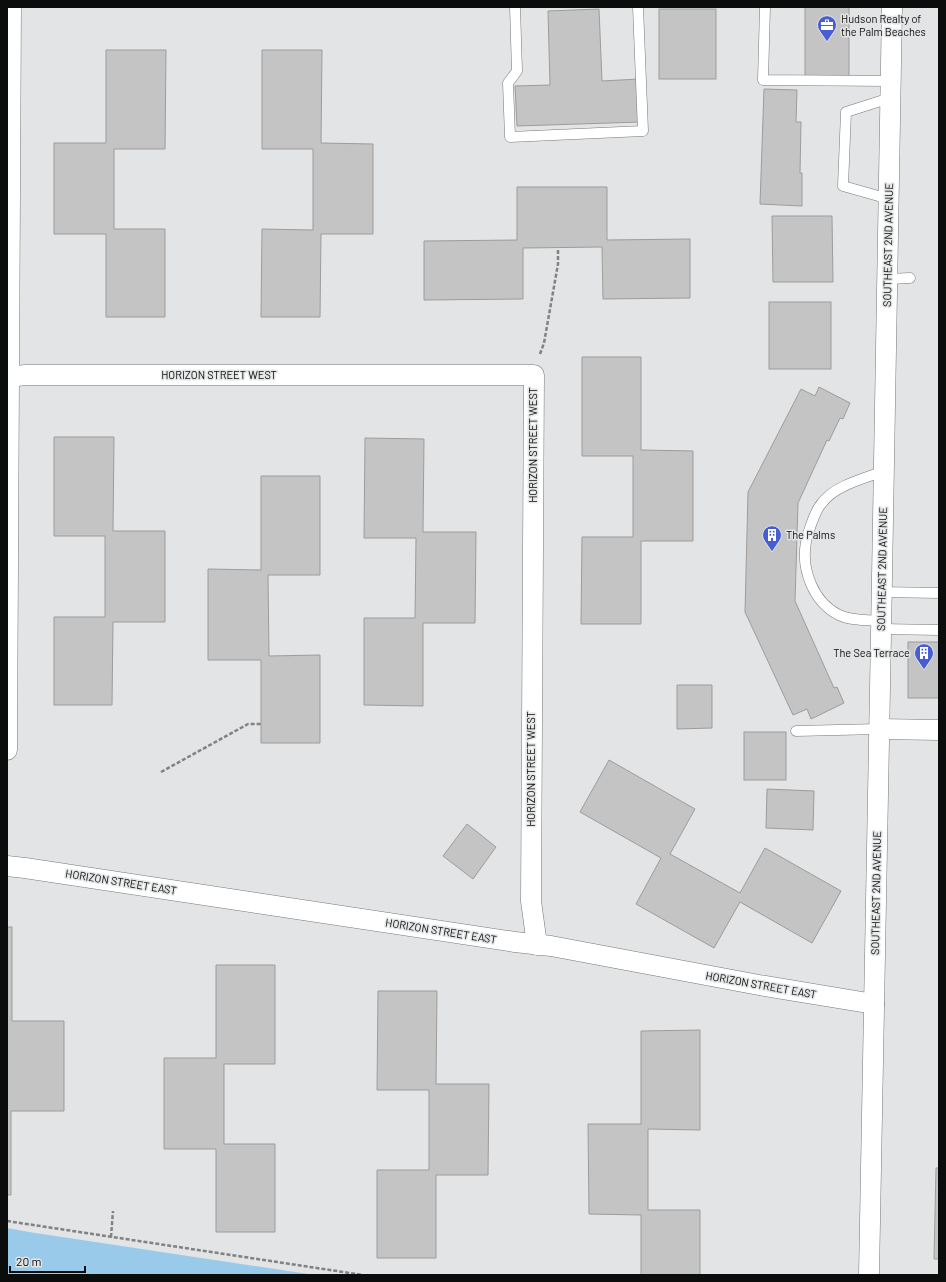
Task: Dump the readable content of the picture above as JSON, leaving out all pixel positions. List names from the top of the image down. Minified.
{"streets":{"street":["SOUTHEAST 2ND AVENUE","HORIZON STREET WEST","HORIZON STREET EAST"]},"crossings":[["SOUTHEAST 2ND AVENUE","HORIZON STREET EAST"],["HORIZON STREET WEST","HORIZON STREET EAST"]],"places":{"office":["Hudson Realty of the Palm Beaches"],"building":["The Palms","The Sea Terrace"]},"scale_bar":"20 m"}
